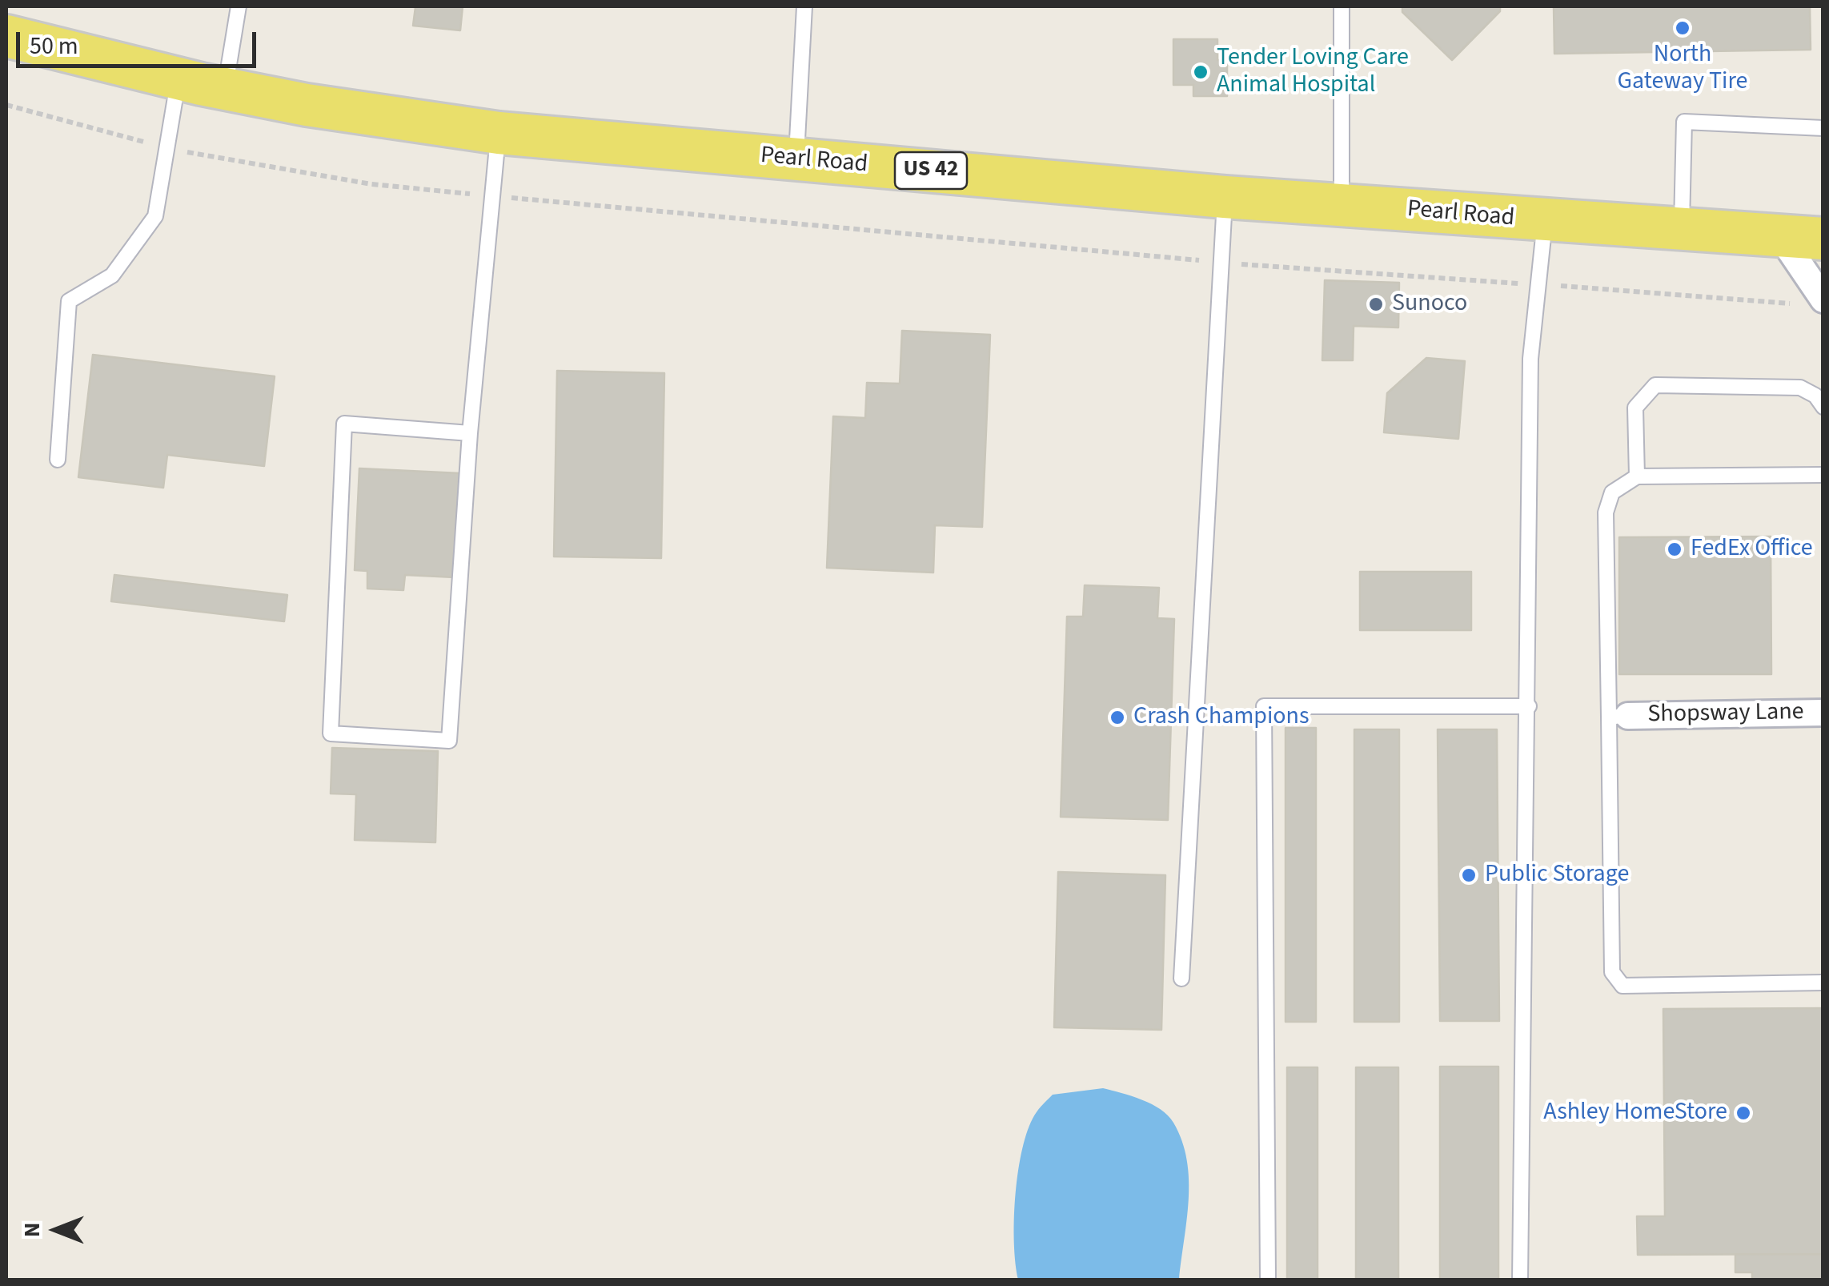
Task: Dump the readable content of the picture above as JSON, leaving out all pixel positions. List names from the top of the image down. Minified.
{"streets":{"main road":["Pearl Road","US 42"],"street":["Shopsway Lane"]},"places":["North Gateway Tire","Tender Loving Care Animal Hospital","Sunoco","FedEx Office","Crash Champions","Public Storage","Ashley HomeStore"],"scale_bar":"50 m","north":"left"}
